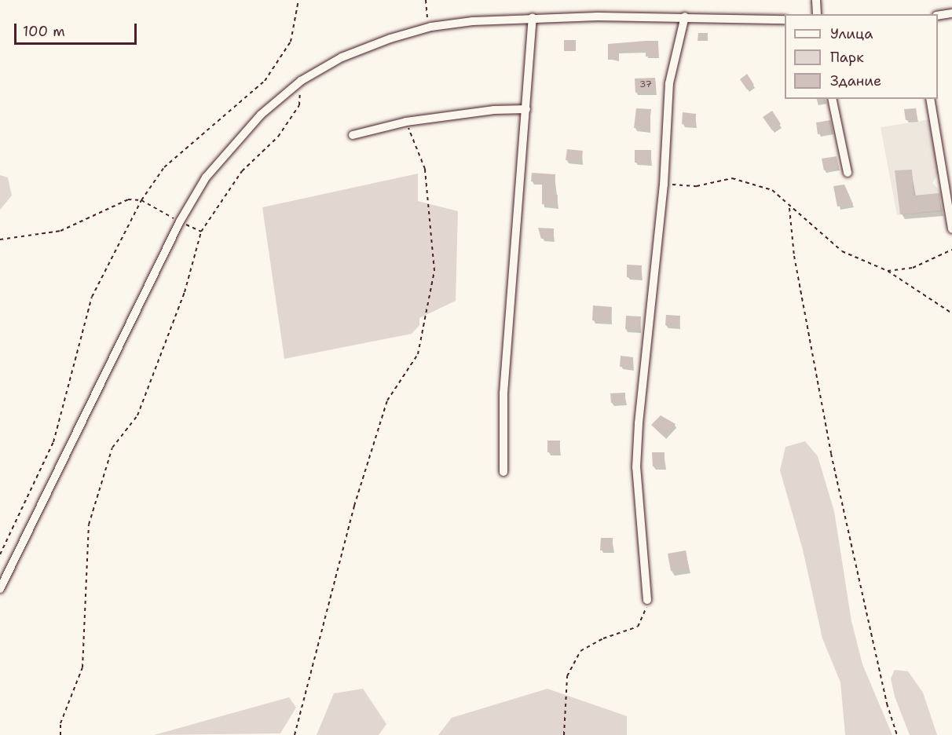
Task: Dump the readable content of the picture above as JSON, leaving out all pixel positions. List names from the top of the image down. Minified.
{"house_numbers":["37"],"legend":["Улица","Парк","Здание"],"scale_bar":"100 m"}
